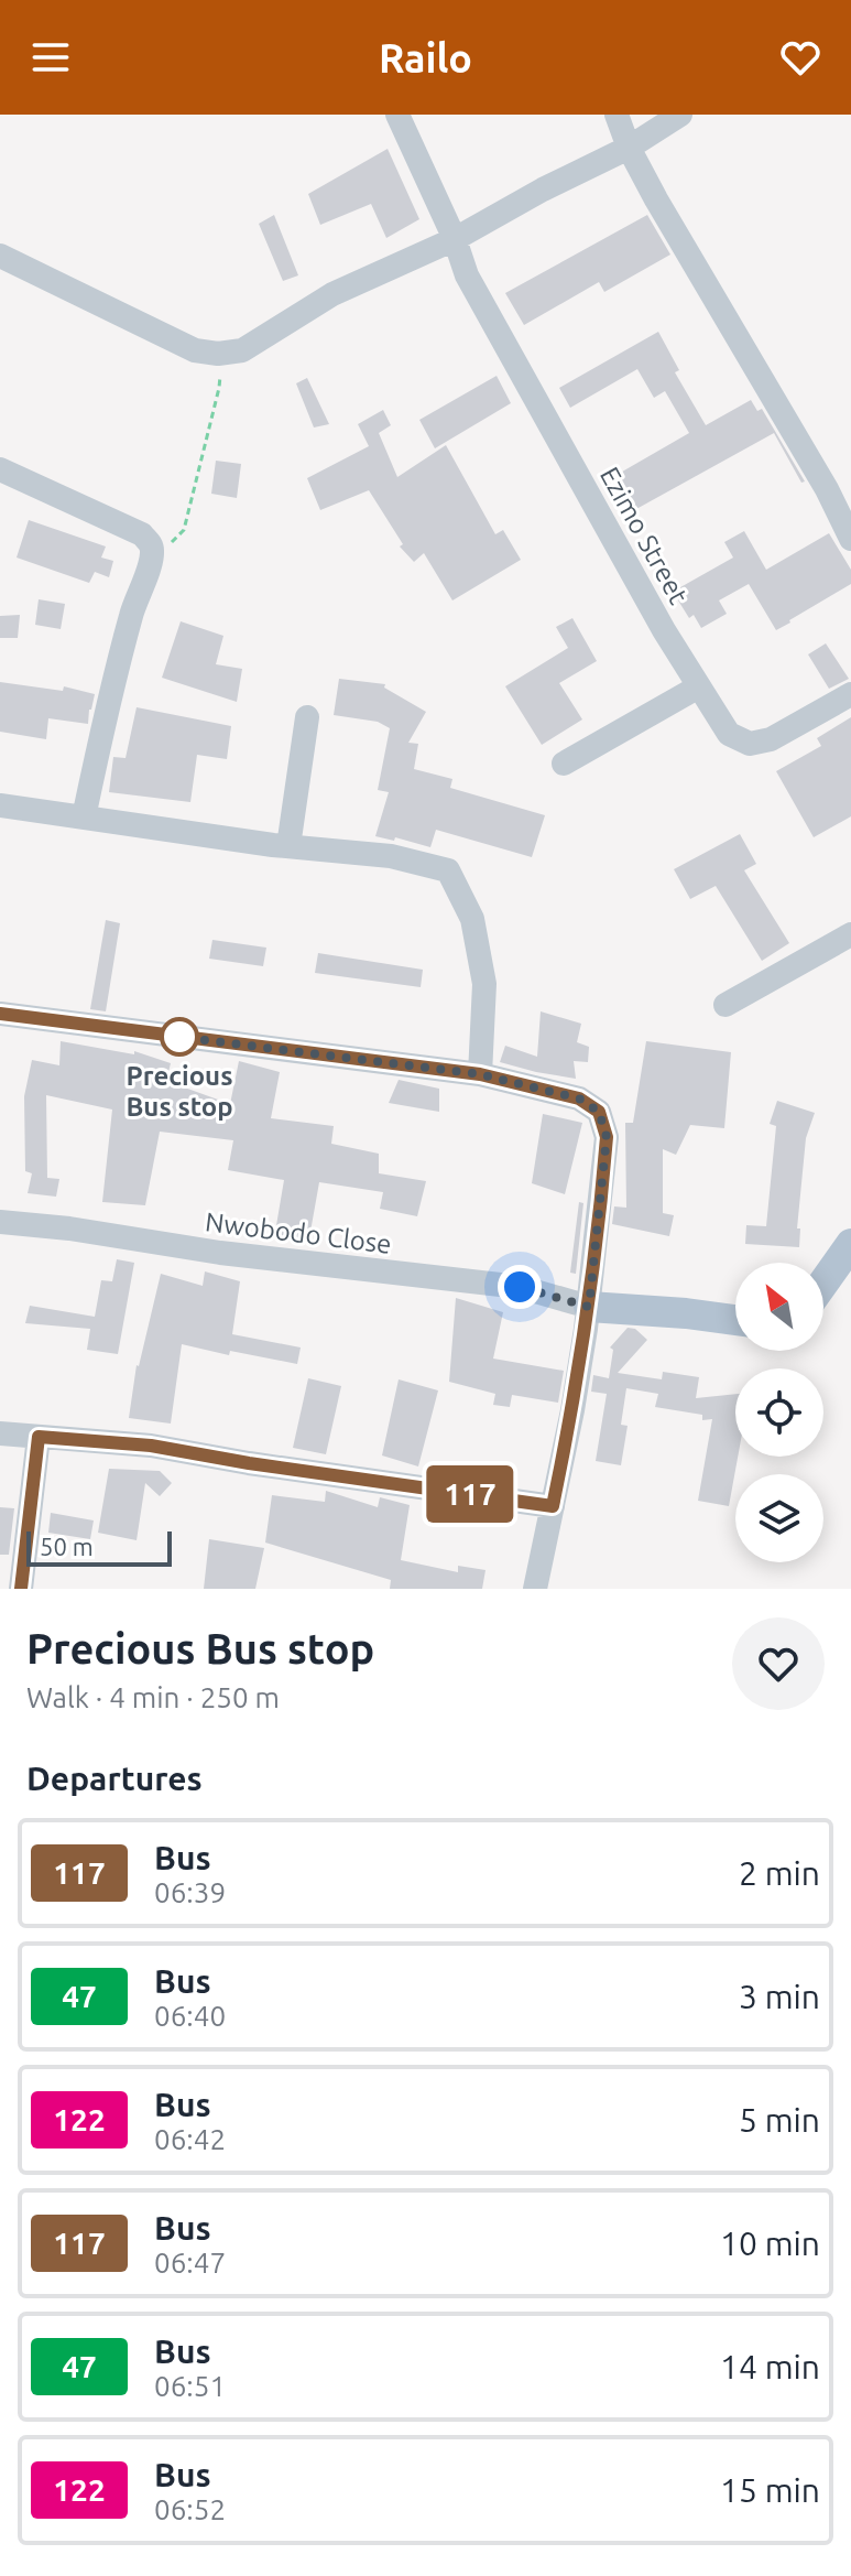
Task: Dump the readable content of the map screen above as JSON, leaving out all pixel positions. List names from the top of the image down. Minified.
{"streets":{"street":["Ezimo Street","Nwobodo Close"]},"places":["Precious Bus stop"],"lines":["bus line 117"],"scale_bar":"50 m","north":"top left","page":{"header":"Railo","on_map":"117","scale":"50 m","heading":[["Precious Bus stop","Walk · 4 min · 250 m"],"Departures"],"list":[{"mark":"117","name":"Bus","note":"06:39","value":"2 min"},{"mark":"47","name":"Bus","note":"06:40","value":"3 min"},{"mark":"122","name":"Bus","note":"06:42","value":"5 min"},{"mark":"117","name":"Bus","note":"06:47","value":"10 min"},{"mark":"47","name":"Bus","note":"06:51","value":"14 min"},{"mark":"122","name":"Bus","note":"06:52","value":"15 min"}]}}
